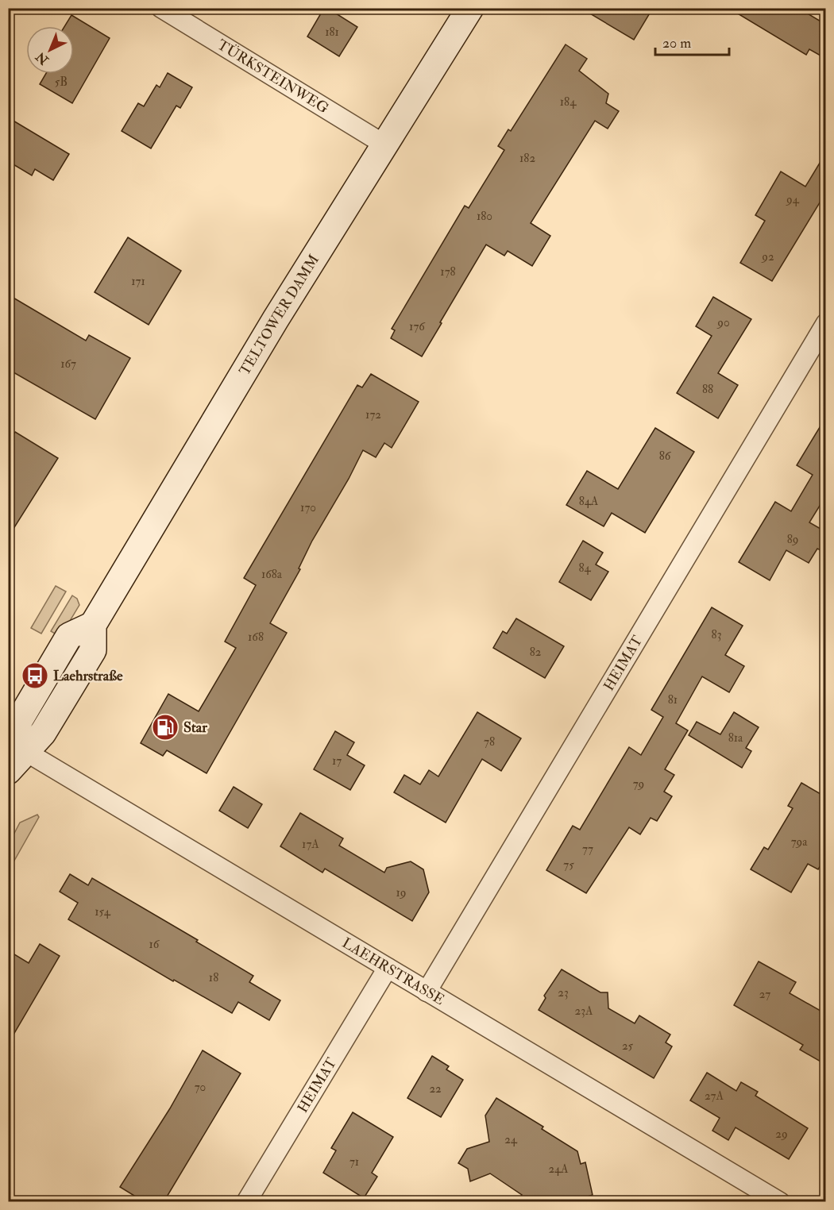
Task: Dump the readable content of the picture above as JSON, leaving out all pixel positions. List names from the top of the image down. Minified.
{"streets":{"main road":["TELTOWER DAMM"],"street":["TÜRKSTEINWEG","HEIMAT","LAEHRSTRASSE"]},"crossings":[["TÜRKSTEINWEG","TELTOWER DAMM"],["TELTOWER DAMM","LAEHRSTRASSE"],["HEIMAT","LAEHRSTRASSE"]],"places":{"bus stop":["Laehrstraße"],"fuel station":["Star"]},"house_numbers":["181","5B","184","182","94","180","92","178","171","90","176","167","88","172","86","84A","170","89","84","168a","83","168","82","81","81a","78","17","79","79a","17A","77","75","19","154","16","18","23","27","23A","25","70","22","27A","29","24","71","24A"],"scale_bar":"20 m","north":"bottom left"}
